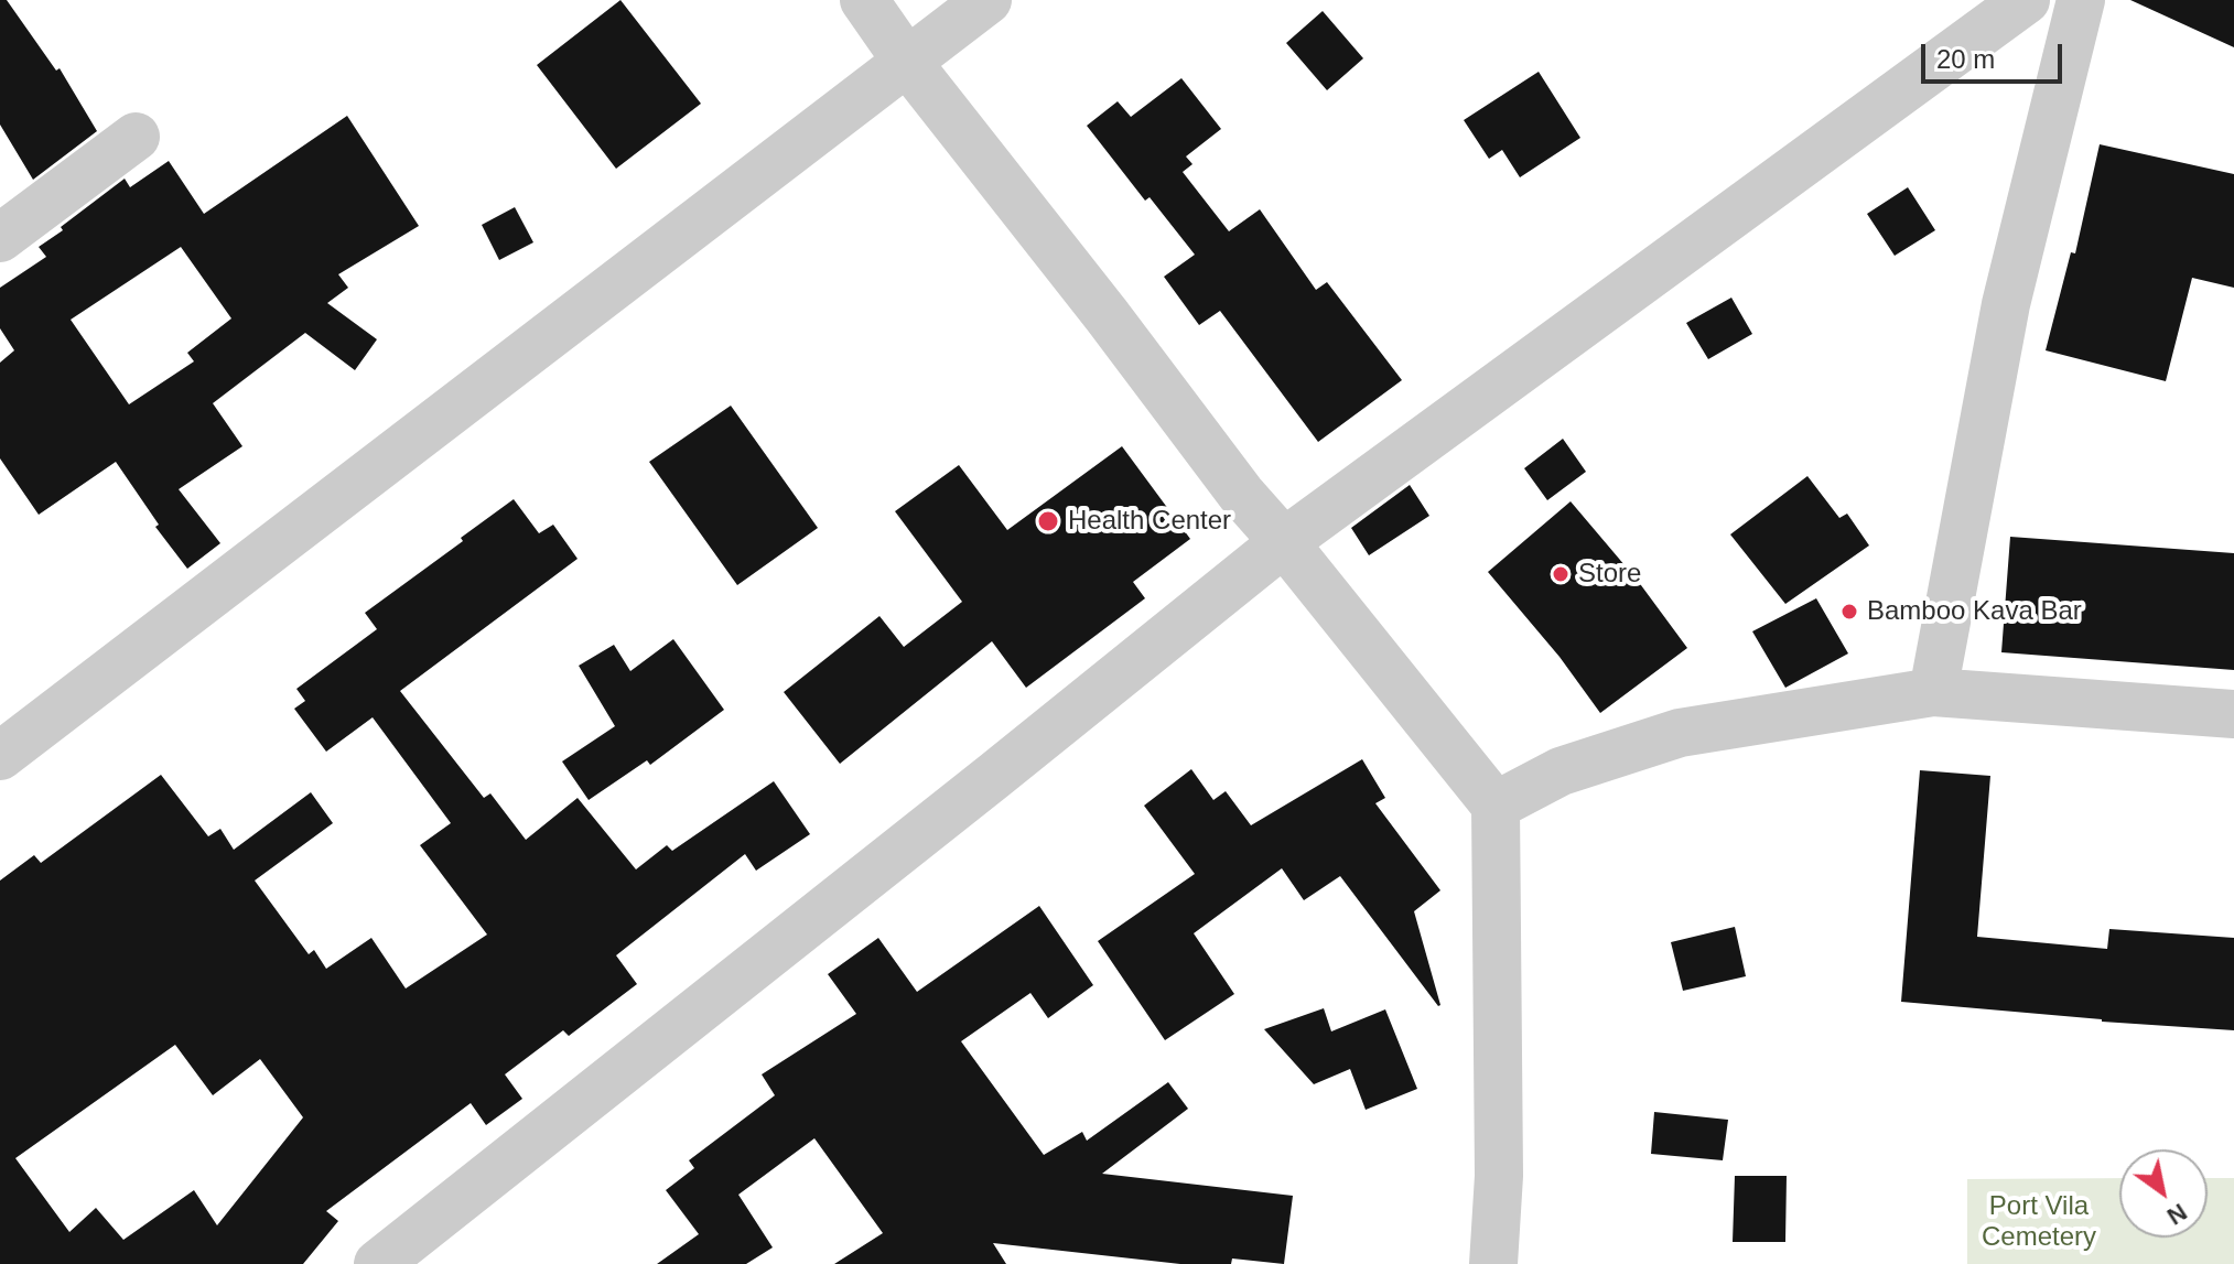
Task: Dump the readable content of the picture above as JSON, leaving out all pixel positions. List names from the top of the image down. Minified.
{"parks":["Port Vila Cemetery"],"places":["Health Center","Store","Bamboo Kava Bar"],"scale_bar":"20 m","north":"bottom right"}
